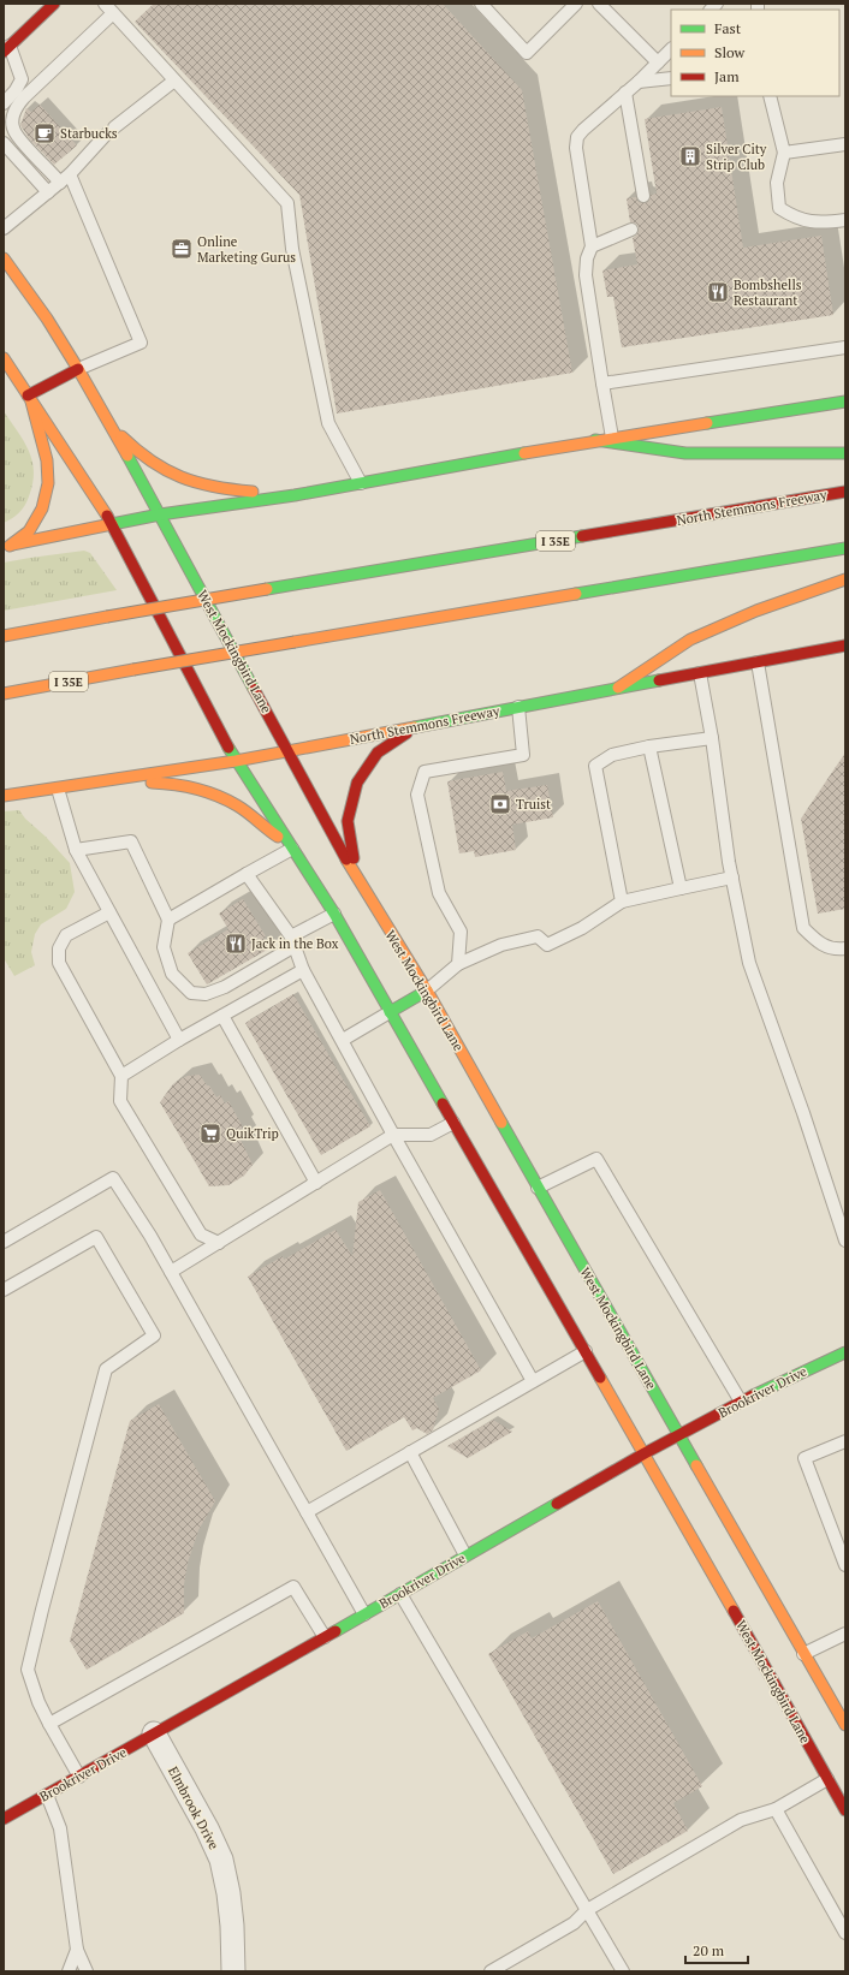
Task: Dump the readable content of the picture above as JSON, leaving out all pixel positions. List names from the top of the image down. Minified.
{"streets":{"main road":["North Stemmons Freeway","I 35E","West Mockingbird Lane","Brookriver Drive"],"street":["Elmbrook Drive"]},"crossings":[["North Stemmons Freeway","West Mockingbird Lane"],["West Mockingbird Lane","Brookriver Drive"],["Brookriver Drive","Elmbrook Drive"]],"places":{"cafe":["Starbucks"],"building":["Silver City Strip Club"],"office":["Online Marketing Gurus"],"restaurant":["Bombshells Restaurant","Jack in the Box"],"bank":["Truist"],"supermarket":["QuikTrip"]},"legend":["Fast","Slow","Jam"],"scale_bar":"20 m"}
